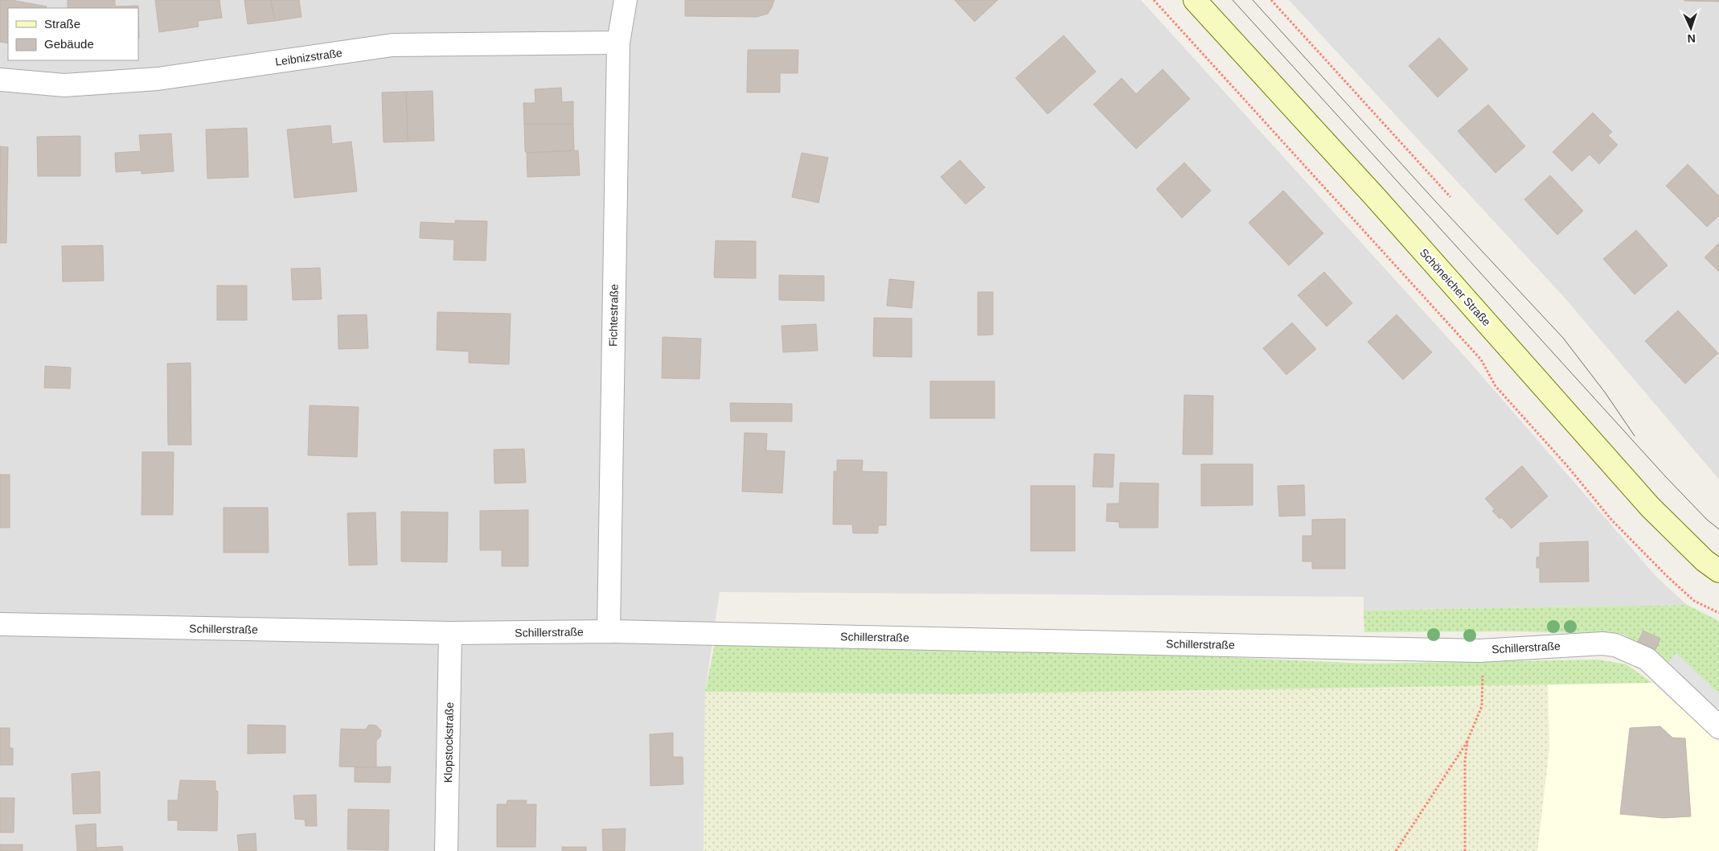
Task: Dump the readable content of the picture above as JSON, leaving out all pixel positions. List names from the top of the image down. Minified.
{"streets":{"main road":["Schöneicher Straße"],"street":["Leibnizstraße","Fichtestraße","Schillerstraße","Klopstockstraße"]},"crossings":[["Leibnizstraße","Fichtestraße"],["Fichtestraße","Schillerstraße"],["Schillerstraße","Klopstockstraße"]],"legend":["Straße","Gebäude"],"north":"bottom"}
